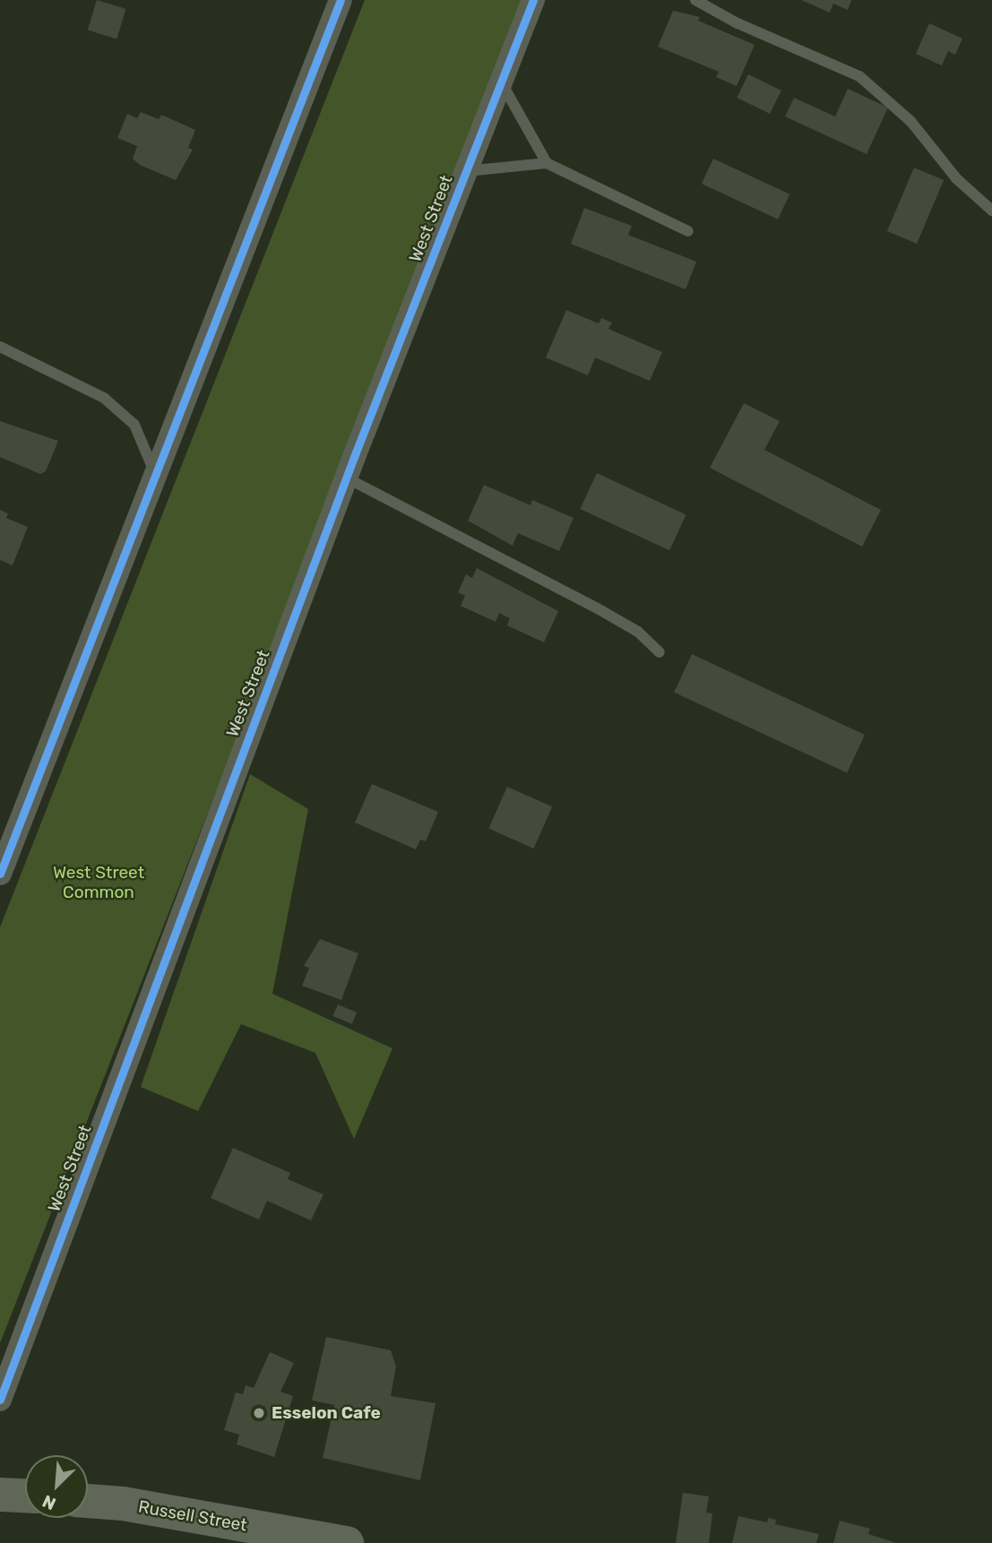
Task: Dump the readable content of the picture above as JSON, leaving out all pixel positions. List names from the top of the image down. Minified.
{"streets":{"highway":["Russell Street"],"street":["West Street"]},"parks":["West Street Common"],"places":["Esselon Cafe"],"north":"bottom left"}
